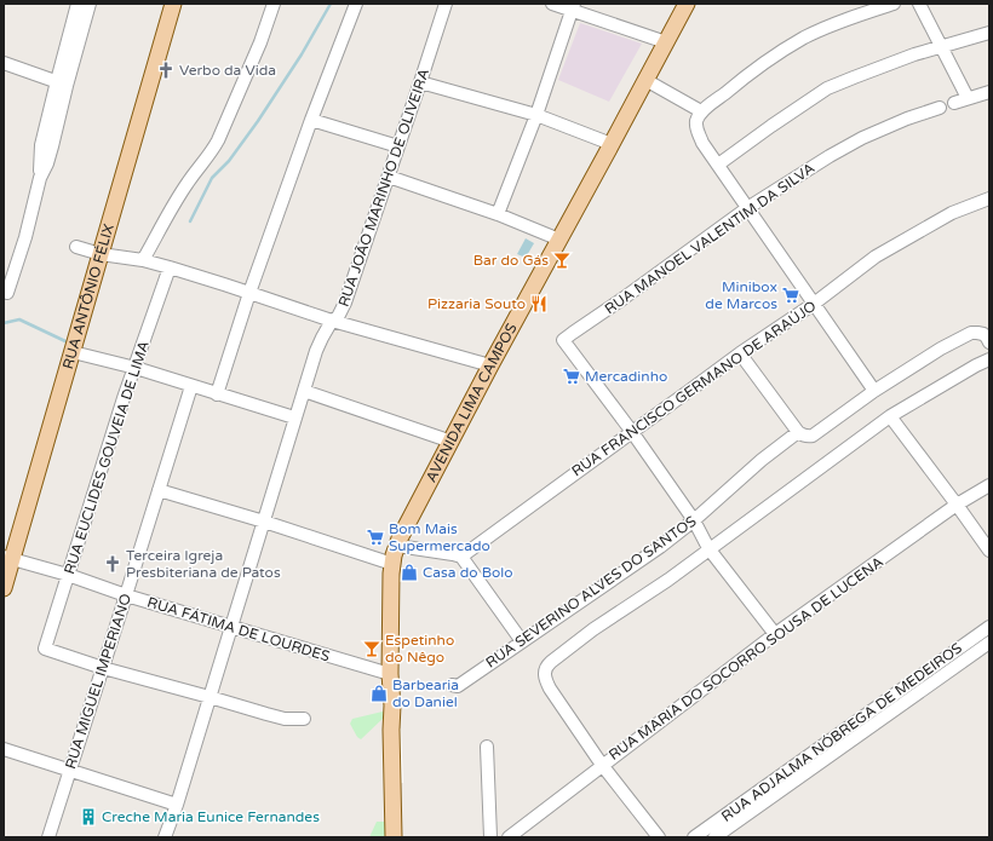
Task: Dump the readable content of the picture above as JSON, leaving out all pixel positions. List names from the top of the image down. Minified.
{"streets":{"main road":["RUA ANTÔNIO FÉLIX","AVENIDA LIMA CAMPOS"],"street":["RUA JOÃO MARINHO DE OLIVEIRA","RUA MANOEL VALENTIM DA SILVA","RUA FRANCISCO GERMANO DE ARAÚJO","RUA EUCLIDES GOUVEIA DE LIMA","RUA SEVERINO ALVES DO SANTOS","RUA FÁTIMA DE LOURDES","RUA MARIA DO SOCORRO SOUSA DE LUCENA","RUA MIGUEL IMPERIANO","RUA ADJALMA NÓBREGA DE MEDEIROS"]},"crossings":[["RUA JOÃO MARINHO DE OLIVEIRA","RUA FÁTIMA DE LOURDES"],["RUA MANOEL VALENTIM DA SILVA","RUA FRANCISCO GERMANO DE ARAÚJO"],["RUA ANTÔNIO FÉLIX","RUA FÁTIMA DE LOURDES"],["AVENIDA LIMA CAMPOS","RUA FÁTIMA DE LOURDES"],["RUA EUCLIDES GOUVEIA DE LIMA","RUA FÁTIMA DE LOURDES"],["RUA EUCLIDES GOUVEIA DE LIMA","RUA MIGUEL IMPERIANO"],["RUA FÁTIMA DE LOURDES","RUA MIGUEL IMPERIANO"]],"places":{"church":["Verbo da Vida","Terceira Igreja Presbiteriana de Patos"],"bar":["Bar do Gás","Espetinho do Nêgo"],"supermarket":["Minibox de Marcos","Mercadinho","Bom Mais Supermercado"],"restaurant":["Pizzaria Souto"],"shop":["Casa do Bolo","Barbearia do Daniel"],"building":["Creche Maria Eunice Fernandes"]}}
